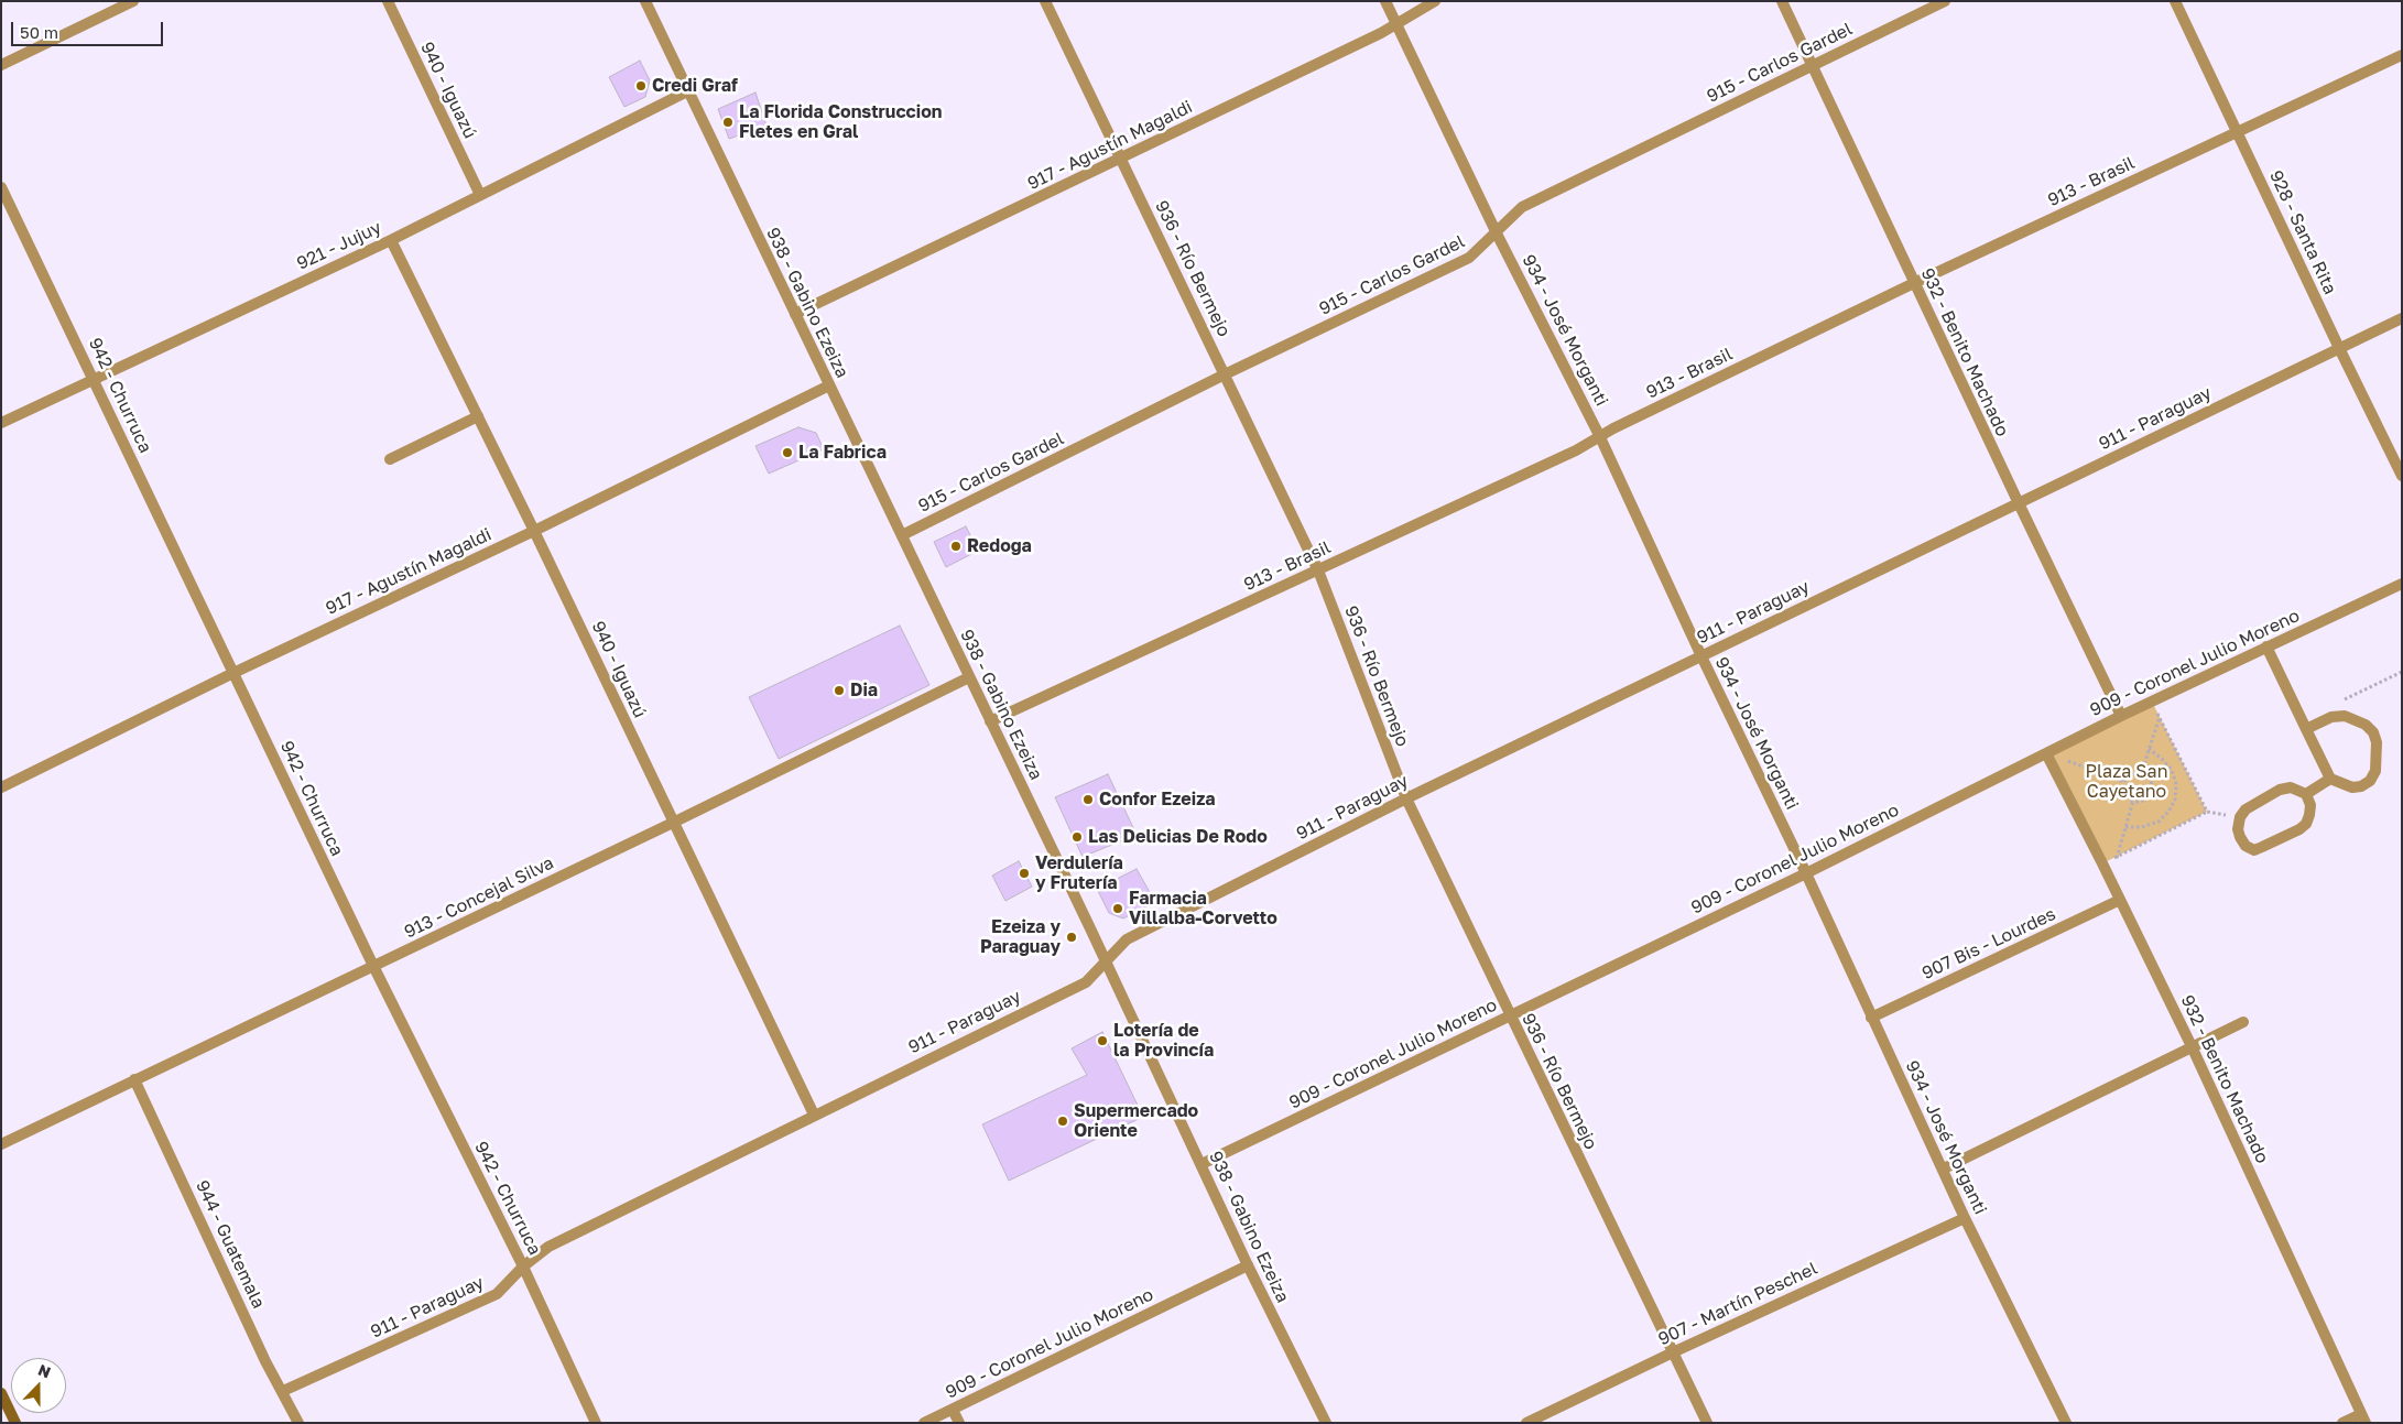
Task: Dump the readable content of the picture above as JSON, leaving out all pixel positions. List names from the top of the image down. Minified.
{"streets":{"street":["915 - Carlos Gardel","940 - Iguazú","917 - Agustín Magaldi","913 - Brasil","928 - Santa Rita","921 - Jujuy","936 - Río Bermejo","938 - Gabino Ezeiza","934 - José Morganti","932 - Benito Machado","942 - Churruca","911 - Paraguay","909 - Coronel Julio Moreno","913 - Concejal Silva","907 Bis - Lourdes","944 - Guatemala","907 - Martín Peschel"]},"crossings":[["915 - Carlos Gardel","936 - Río Bermejo"],["915 - Carlos Gardel","938 - Gabino Ezeiza"],["915 - Carlos Gardel","934 - José Morganti"],["915 - Carlos Gardel","932 - Benito Machado"],["940 - Iguazú","917 - Agustín Magaldi"],["940 - Iguazú","921 - Jujuy"],["940 - Iguazú","911 - Paraguay"],["940 - Iguazú","913 - Concejal Silva"],["917 - Agustín Magaldi","936 - Río Bermejo"],["917 - Agustín Magaldi","938 - Gabino Ezeiza"],["917 - Agustín Magaldi","934 - José Morganti"],["917 - Agustín Magaldi","942 - Churruca"],["913 - Brasil","928 - Santa Rita"],["913 - Brasil","936 - Río Bermejo"],["913 - Brasil","938 - Gabino Ezeiza"],["913 - Brasil","934 - José Morganti"],["913 - Brasil","932 - Benito Machado"],["928 - Santa Rita","911 - Paraguay"],["921 - Jujuy","938 - Gabino Ezeiza"],["921 - Jujuy","942 - Churruca"],["936 - Río Bermejo","911 - Paraguay"],["936 - Río Bermejo","909 - Coronel Julio Moreno"],["936 - Río Bermejo","907 - Martín Peschel"],["938 - Gabino Ezeiza","911 - Paraguay"],["938 - Gabino Ezeiza","909 - Coronel Julio Moreno"],["938 - Gabino Ezeiza","913 - Concejal Silva"],["934 - José Morganti","911 - Paraguay"],["934 - José Morganti","909 - Coronel Julio Moreno"],["934 - José Morganti","907 Bis - Lourdes"],["934 - José Morganti","907 - Martín Peschel"],["932 - Benito Machado","911 - Paraguay"],["932 - Benito Machado","909 - Coronel Julio Moreno"],["932 - Benito Machado","907 Bis - Lourdes"],["942 - Churruca","911 - Paraguay"],["942 - Churruca","913 - Concejal Silva"],["911 - Paraguay","944 - Guatemala"],["913 - Concejal Silva","944 - Guatemala"]],"parks":["Plaza San Cayetano"],"places":["Credi Graf","La Florida Construccion Fletes en Gral","La Fabrica","Redoga","Dia","Confor Ezeiza","Las Delicias De Rodo","Verdulería y Frutería","Farmacia Villalba-Corvetto","Ezeiza y Paraguay","Lotería de la Provincía","Supermercado Oriente"],"scale_bar":"50 m","north":"top"}
